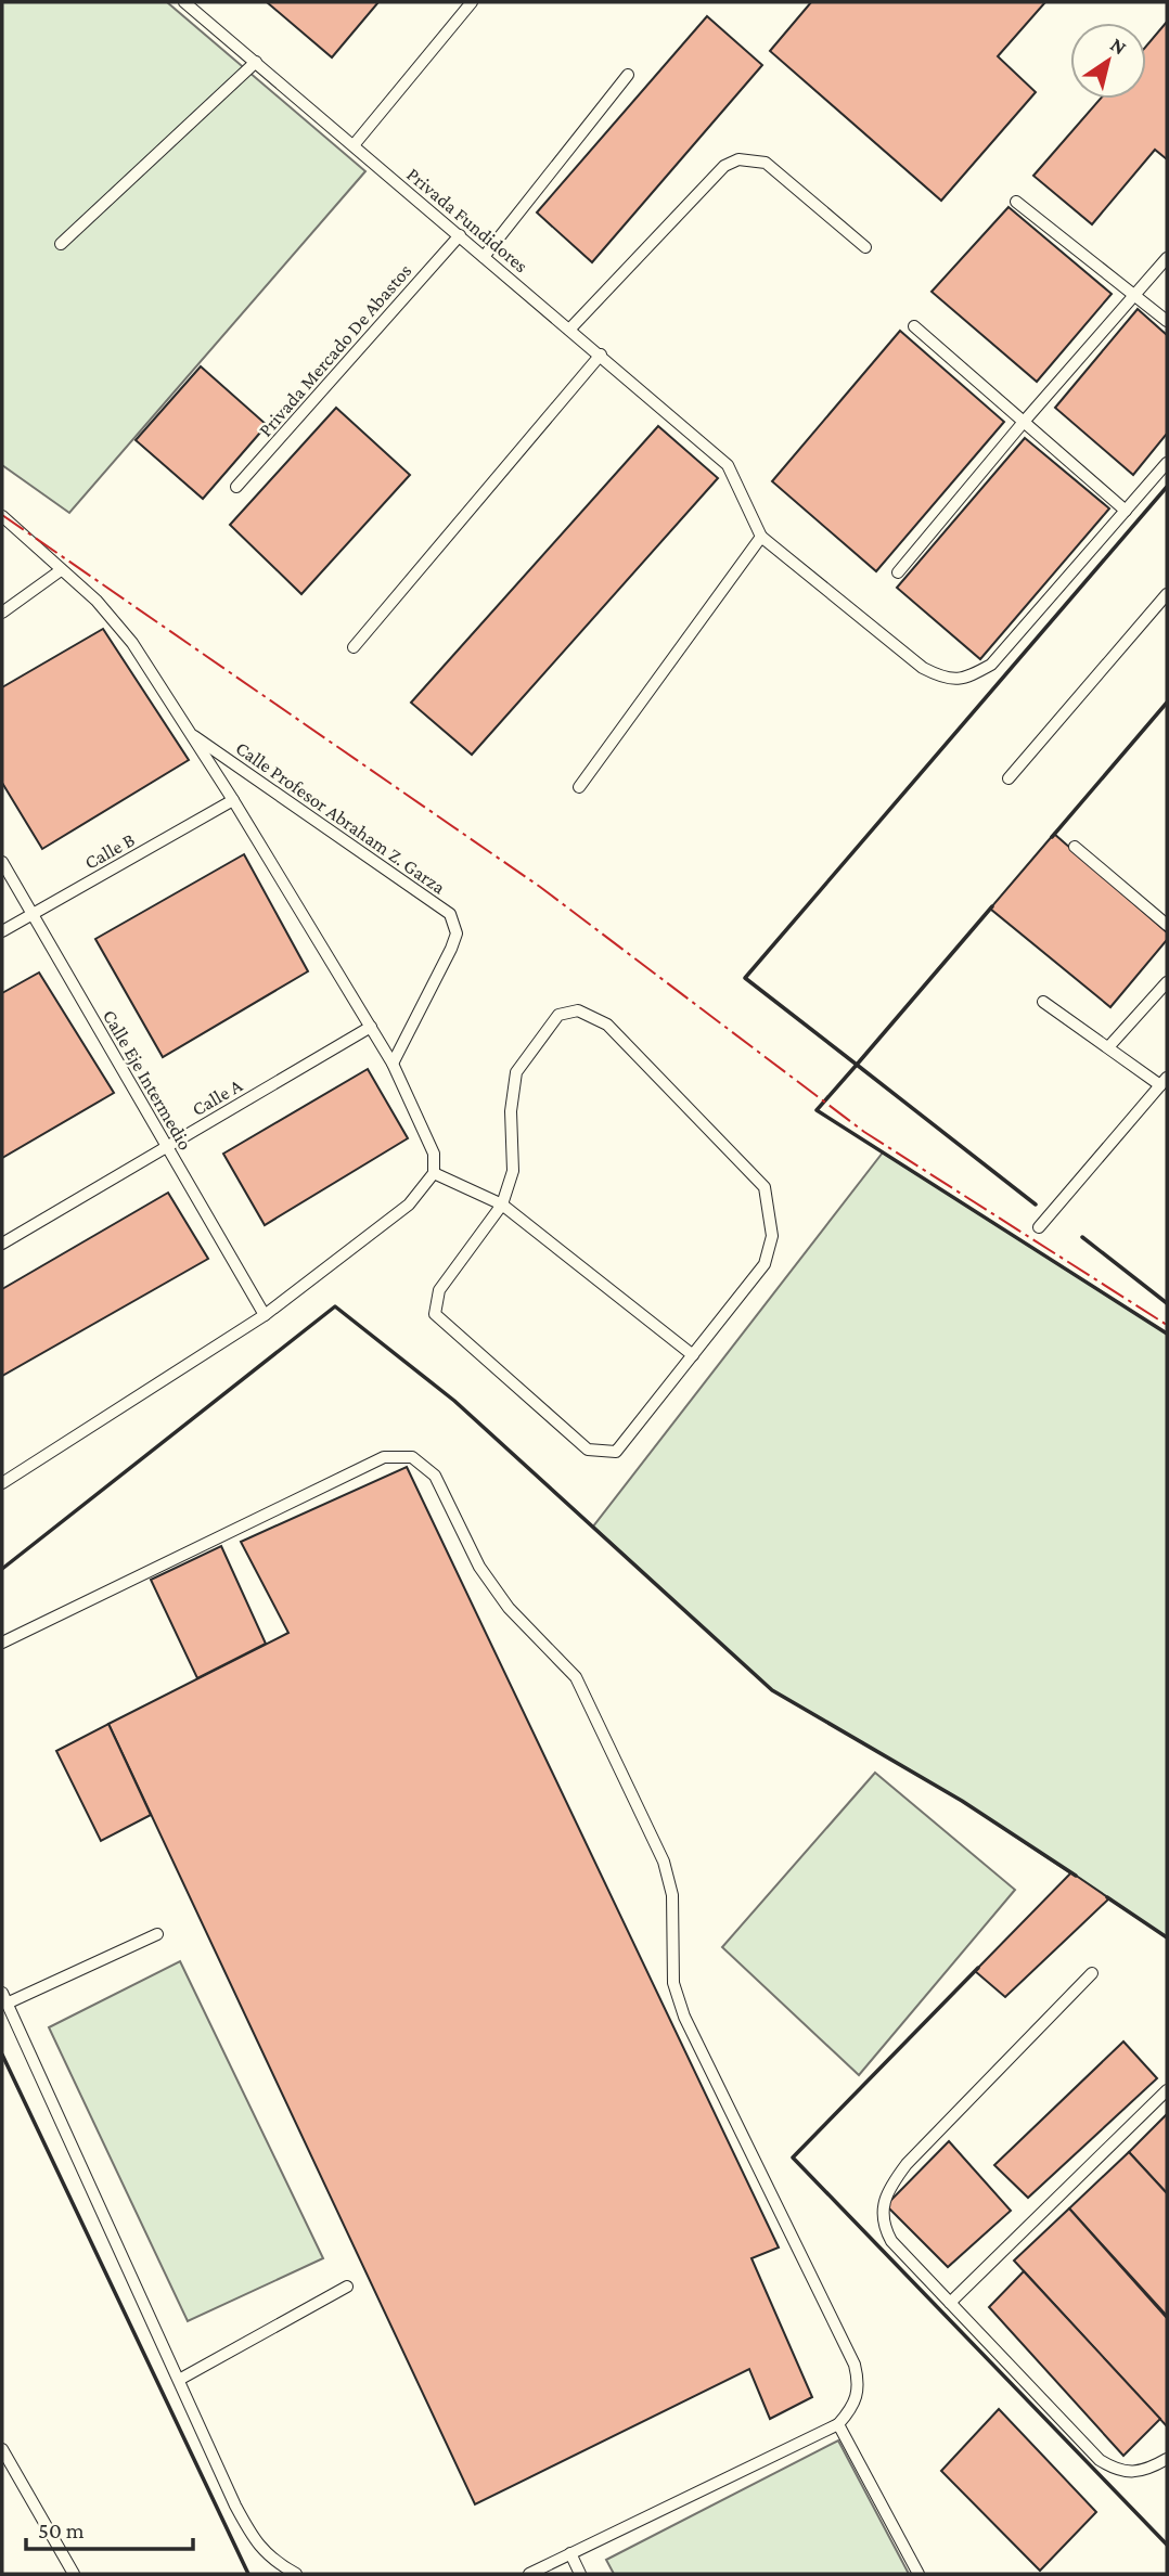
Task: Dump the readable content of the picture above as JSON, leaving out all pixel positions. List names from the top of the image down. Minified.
{"streets":{"lane":["Privada Fundidores","Privada Mercado De Abastos","Calle Profesor Abraham Z. Garza","Calle B","Calle Eje Intermedio","Calle A"]},"crossings":[["Privada Fundidores","Privada Mercado De Abastos"],["Calle Profesor Abraham Z. Garza","Calle B"],["Calle Profesor Abraham Z. Garza","Calle A"],["Calle B","Calle Eje Intermedio"],["Calle Eje Intermedio","Calle A"]],"scale_bar":"50 m","north":"top right"}
